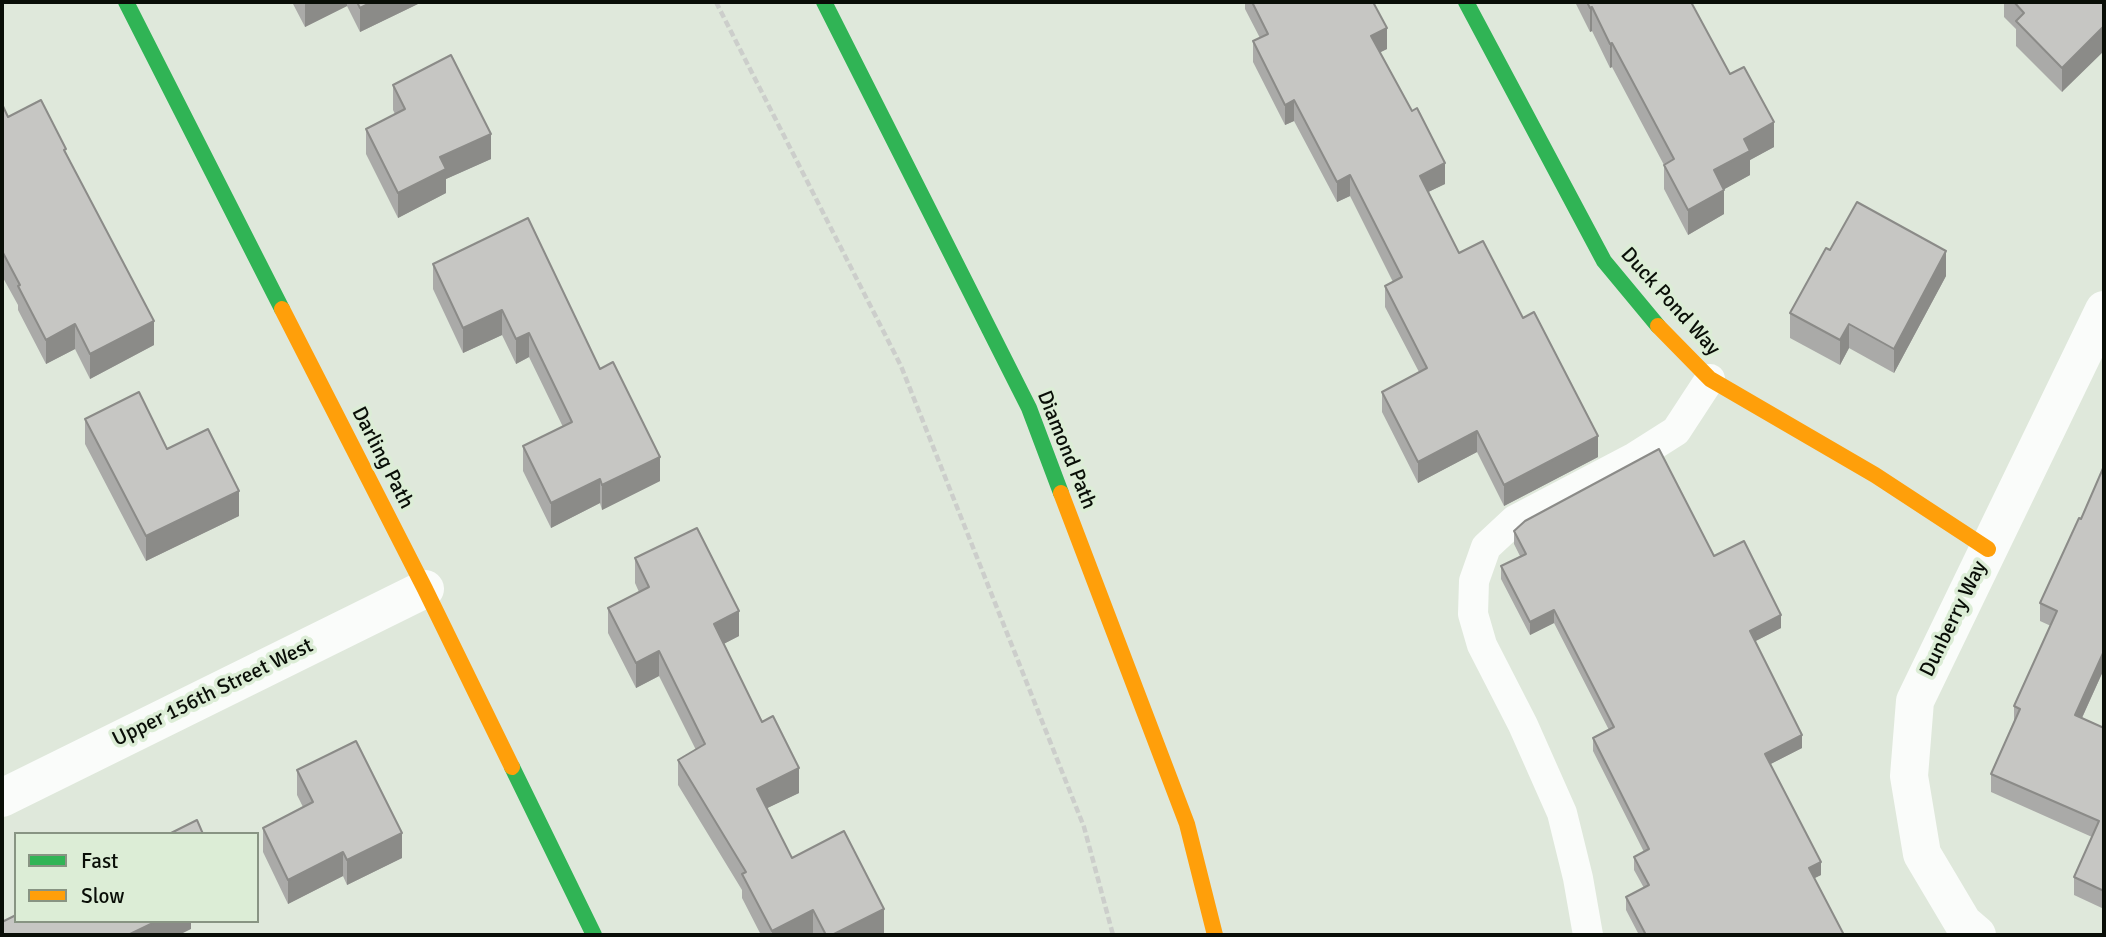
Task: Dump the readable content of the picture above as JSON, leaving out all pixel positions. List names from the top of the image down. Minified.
{"streets":{"street":["Duck Pond Way","Diamond Path","Darling Path","Dunberry Way","Upper 156th Street West"]},"crossings":[["Duck Pond Way","Dunberry Way"],["Darling Path","Upper 156th Street West"]],"legend":["Fast","Slow"]}
